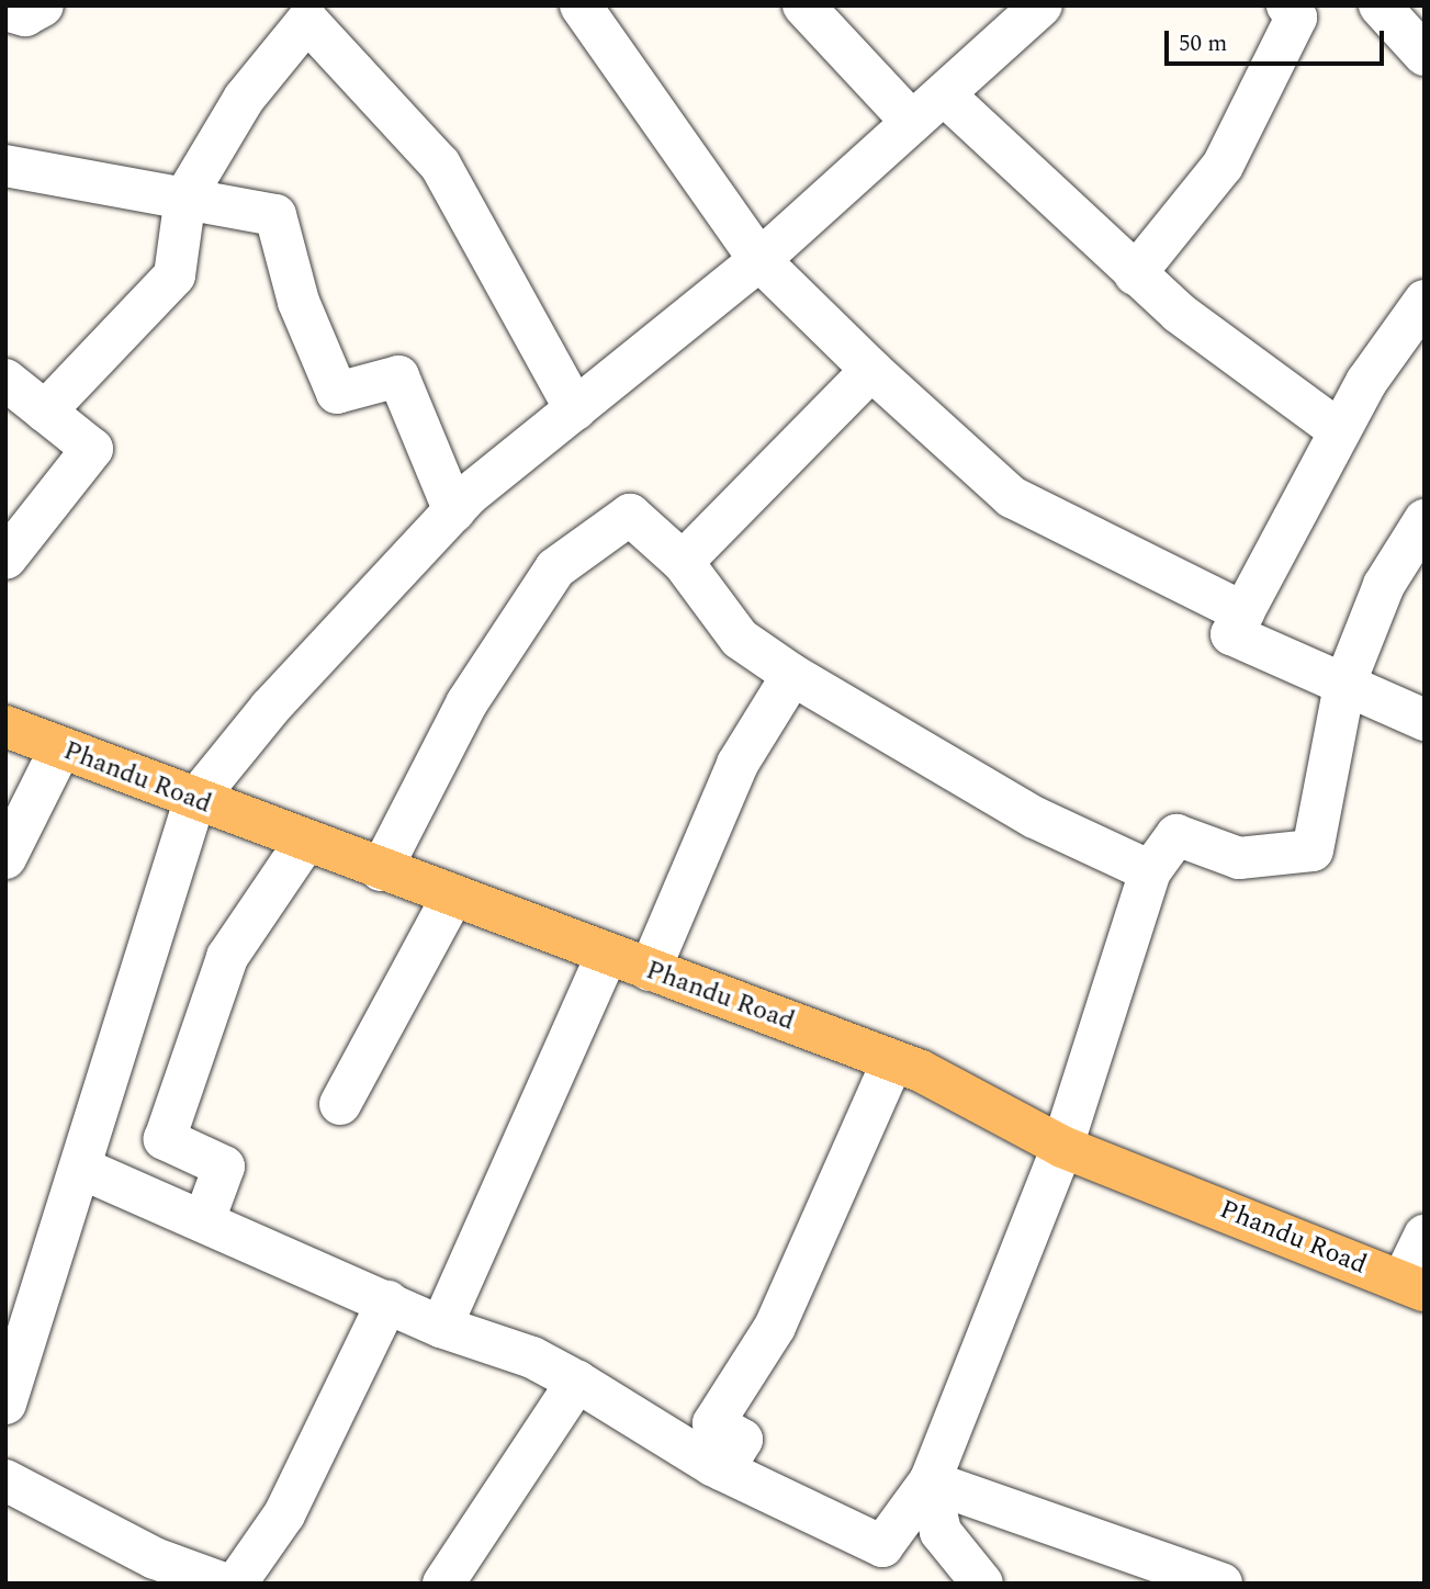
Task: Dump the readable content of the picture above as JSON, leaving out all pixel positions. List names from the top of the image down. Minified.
{"streets":{"main road":["Phandu Road"]},"scale_bar":"50 m"}
